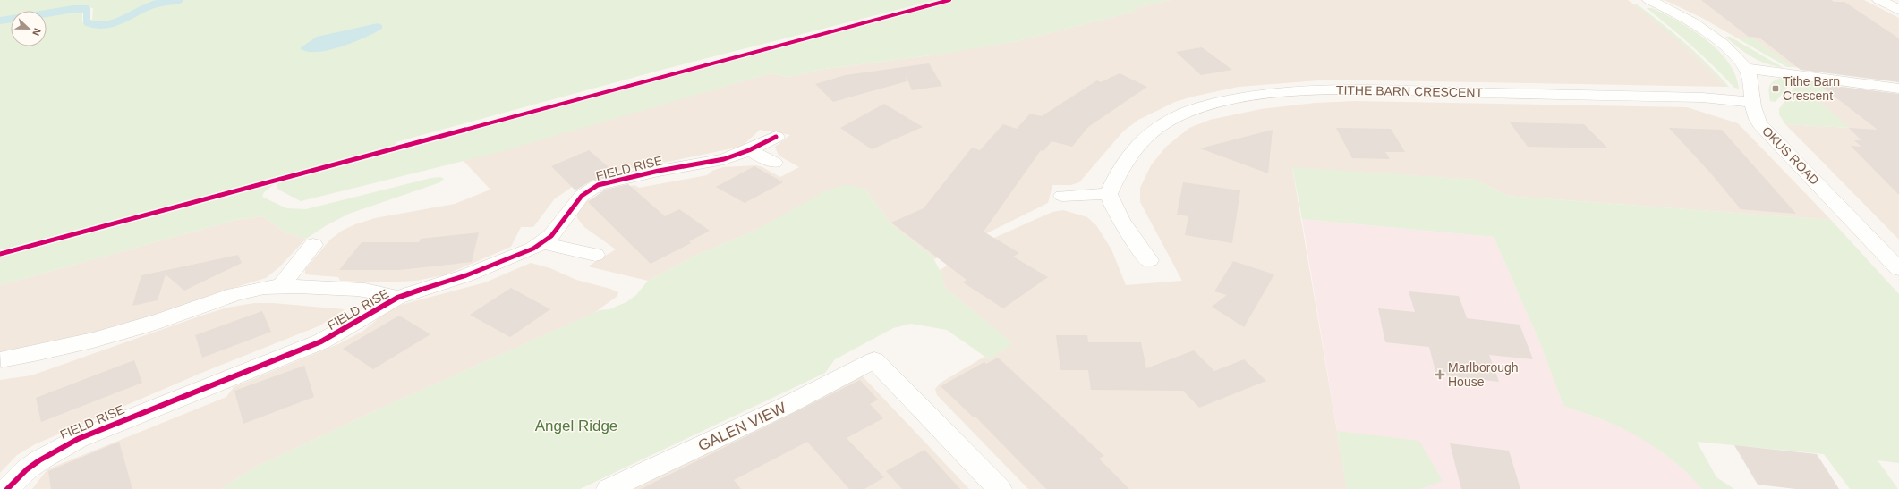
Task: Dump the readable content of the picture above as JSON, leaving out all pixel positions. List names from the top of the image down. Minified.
{"streets":{"street":["TITHE BARN CRESCENT","OKUS ROAD","FIELD RISE","GALEN VIEW"]},"crossings":[["TITHE BARN CRESCENT","OKUS ROAD"]],"parks":["Angel Ridge"],"places":{"transit":["Tithe Barn Crescent"],"health":["Marlborough House"]},"north":"right"}
